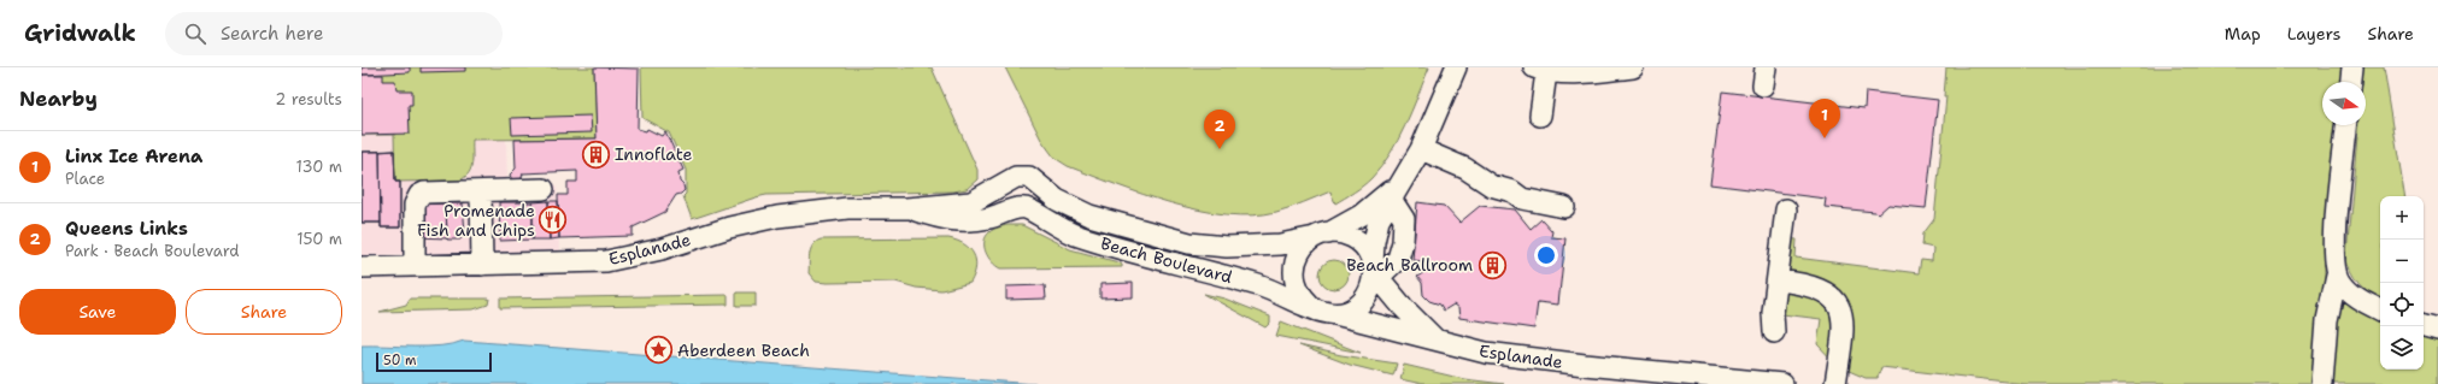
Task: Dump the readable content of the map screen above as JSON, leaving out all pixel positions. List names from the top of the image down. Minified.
{"streets":{"street":["Esplanade","Beach Boulevard"]},"crossings":[["Esplanade","Beach Boulevard"]],"places":{"building":["Innoflate","Beach Ballroom"],"restaurant":["Promenade Fish and Chips"],"place":["Aberdeen Beach"]},"scale_bar":"50 m","north":"right","page":{"header":"Gridwalk","search":"Search here","nav":["Map","Layers","Share"],"heading":["Nearby","2 results"],"pins":["1","2"],"list":[{"mark":"1","name":"Linx Ice Arena","note":"Place","value":"130 m"},{"mark":"2","name":"Queens Links","note":"Park · Beach Boulevard","value":"150 m"}],"map_buttons":["+","−"],"buttons":["Save","Share"],"scale":"50 m"}}
